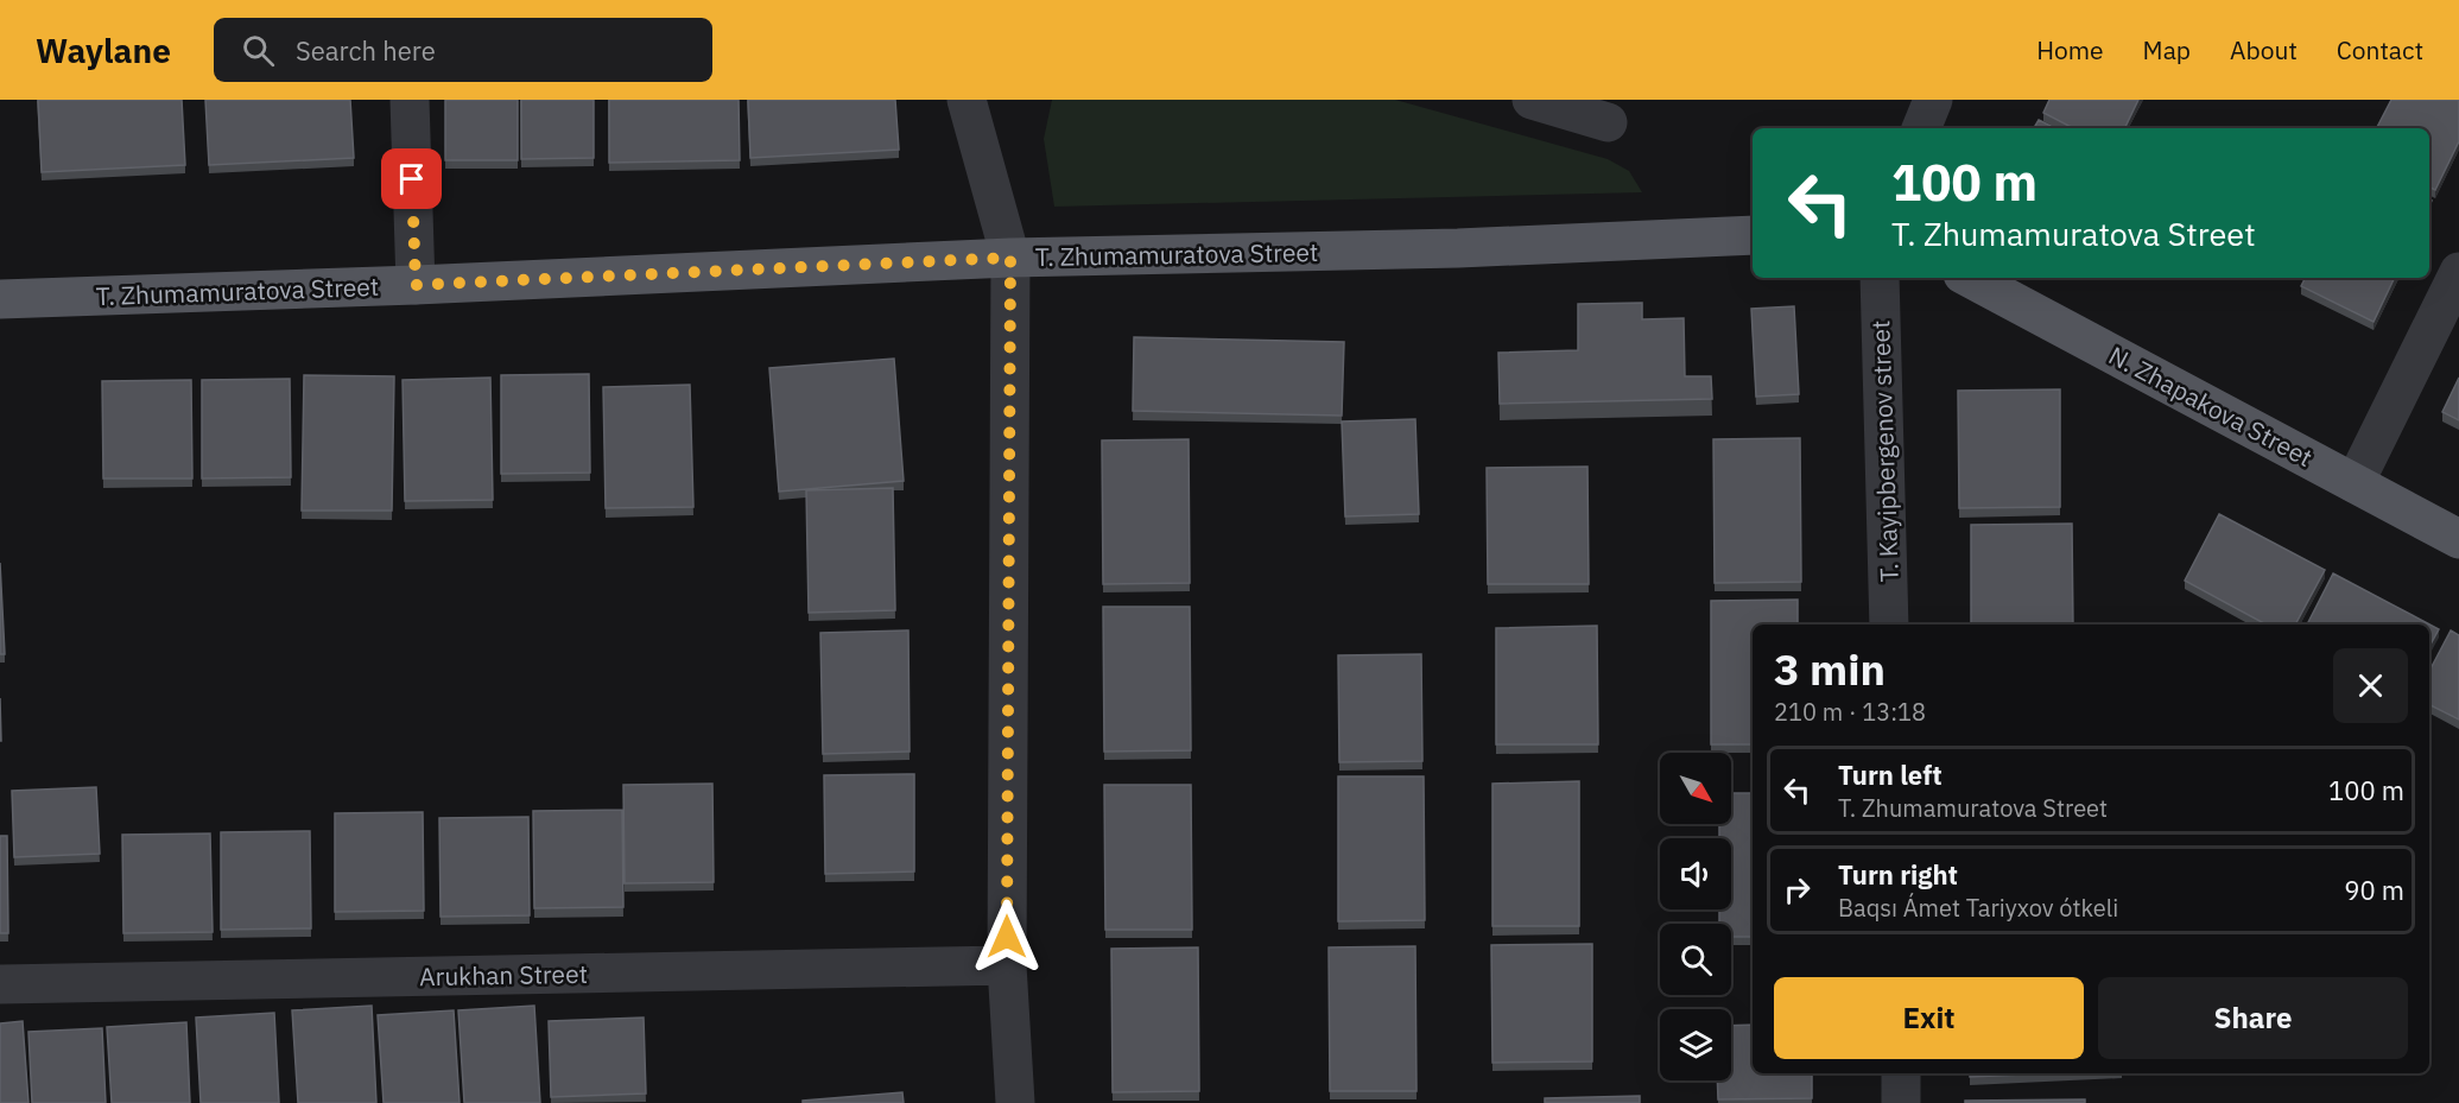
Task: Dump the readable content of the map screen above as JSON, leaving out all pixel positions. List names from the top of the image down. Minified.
{"streets":{"main road":["T. Zhumamuratova Street","N. Zhapakova Street"],"street":["T. Kayipbergenov street","Arukhan Street"]},"north":"bottom right","page":{"header":"Waylane","search":"Search here","nav":["Home","Map","About","Contact"],"turn":["100 m","T. Zhumamuratova Street"],"heading":["3 min","210 m · 13:18"],"list":[{"name":"Turn left","note":"T. Zhumamuratova Street","value":"100 m"},{"name":"Turn right","note":"Baqsı Ámet Tariyxov ótkeli","value":"90 m"}],"buttons":["Exit","Share"]}}
